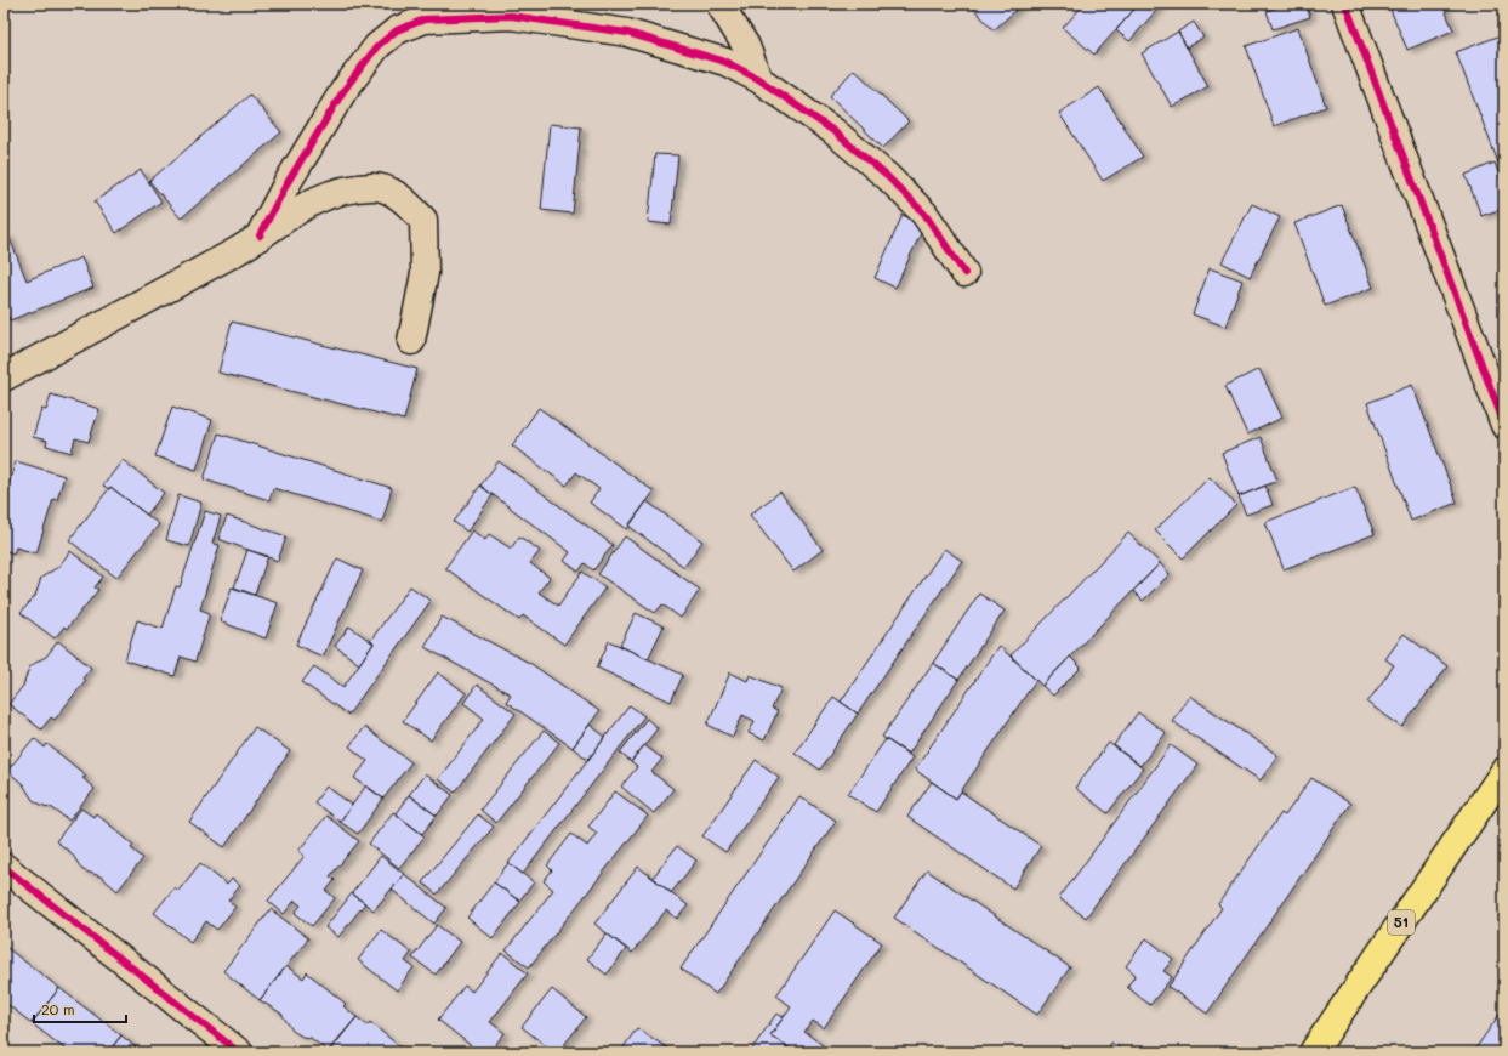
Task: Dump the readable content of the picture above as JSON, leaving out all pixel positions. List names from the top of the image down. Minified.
{"streets":{"main road":["51"]},"scale_bar":"20 m"}
